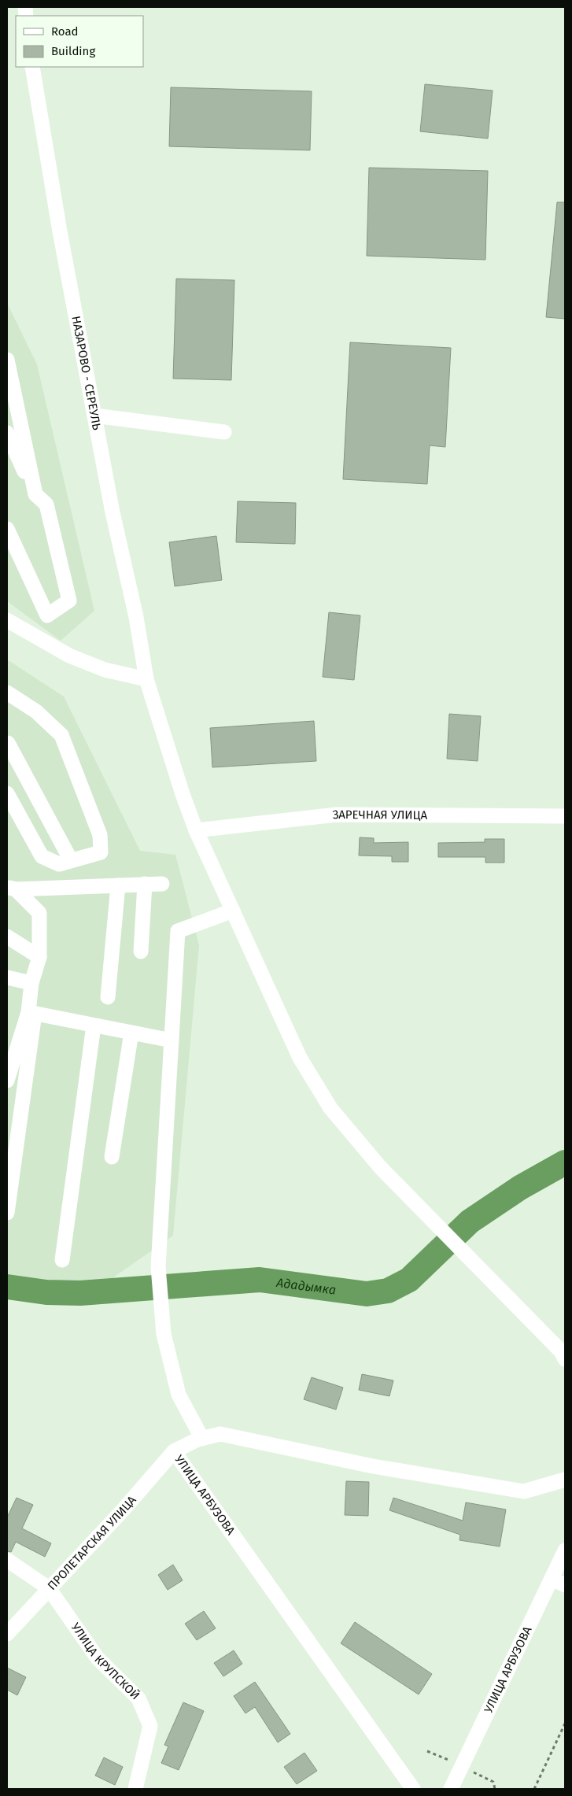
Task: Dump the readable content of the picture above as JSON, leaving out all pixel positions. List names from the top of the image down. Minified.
{"streets":{"street":["НАЗАРОВО - СЕРЕУЛЬ","ЗАРЕЧНАЯ УЛИЦА","УЛИЦА АРБУЗОВА","ПРОЛЕТАРСКАЯ УЛИЦА","УЛИЦА КРУПСКОЙ"]},"crossings":[["НАЗАРОВО - СЕРЕУЛЬ","ЗАРЕЧНАЯ УЛИЦА"],["УЛИЦА АРБУЗОВА","ПРОЛЕТАРСКАЯ УЛИЦА"],["ПРОЛЕТАРСКАЯ УЛИЦА","УЛИЦА КРУПСКОЙ"]],"water":["Ададымка"],"legend":["Road","Building"]}
